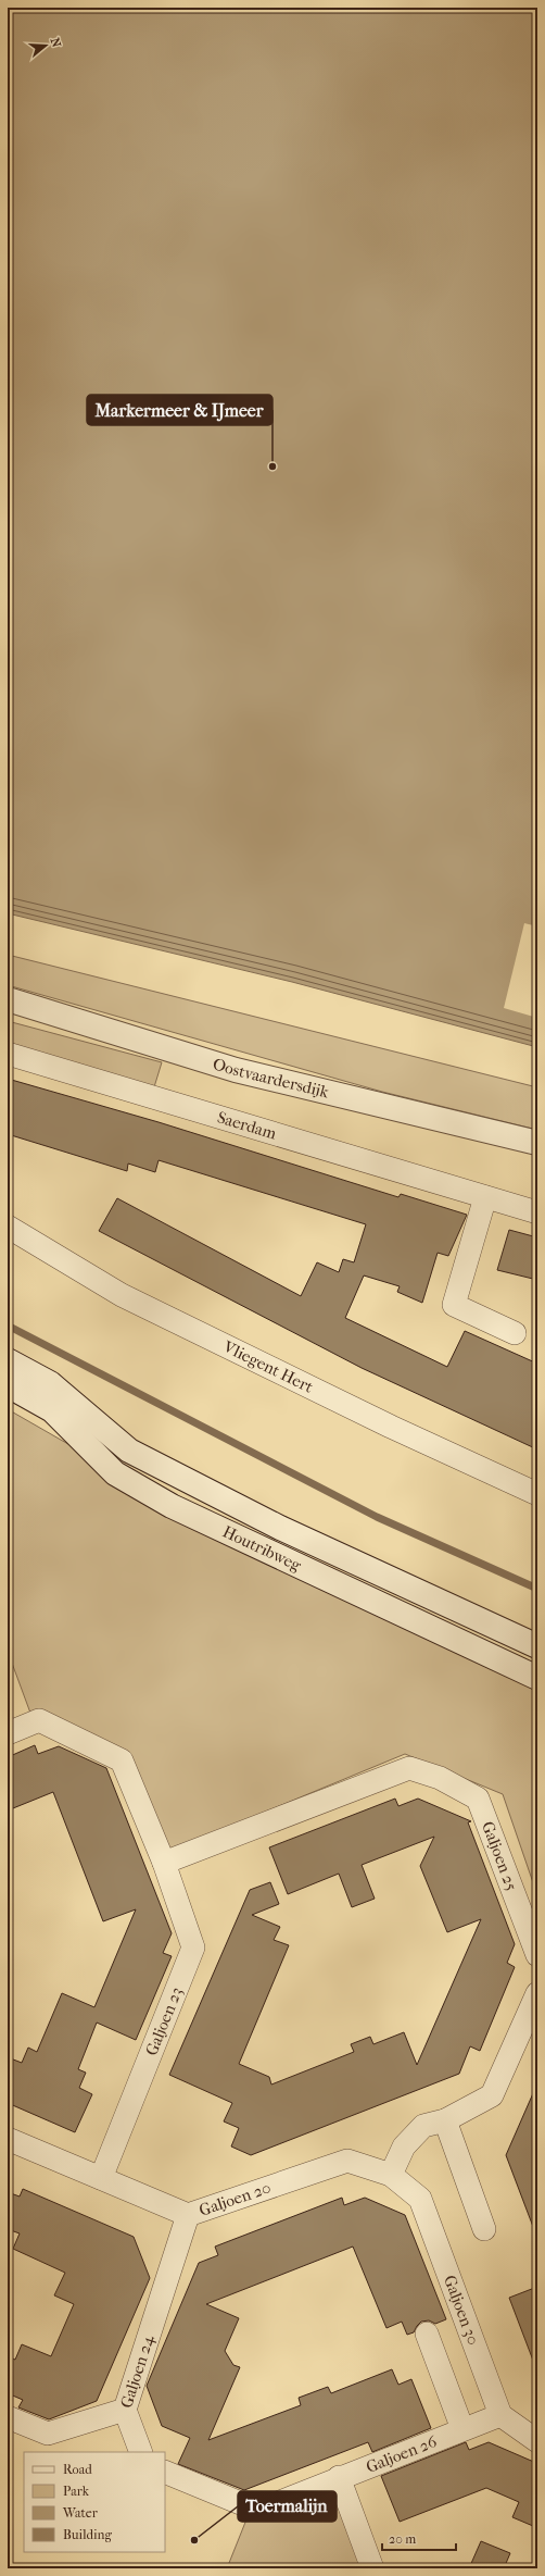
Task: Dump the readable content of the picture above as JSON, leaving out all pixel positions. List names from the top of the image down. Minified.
{"streets":{"main road":["Oostvaardersdijk","Houtribweg"],"street":["Saerdam","Vliegent Hert","Galjoen 25","Galjoen 23","Galjoen 20","Galjoen 30","Galjoen 24","Galjoen 26"]},"crossings":[["Galjoen 25","Galjoen 23"],["Galjoen 23","Galjoen 20"],["Galjoen 20","Galjoen 30"],["Galjoen 20","Galjoen 24"],["Galjoen 30","Galjoen 26"]],"places":["Markermeer & IJmeer","Toermalijn"],"legend":["Road","Park","Water","Building"],"scale_bar":"20 m","north":"right"}
